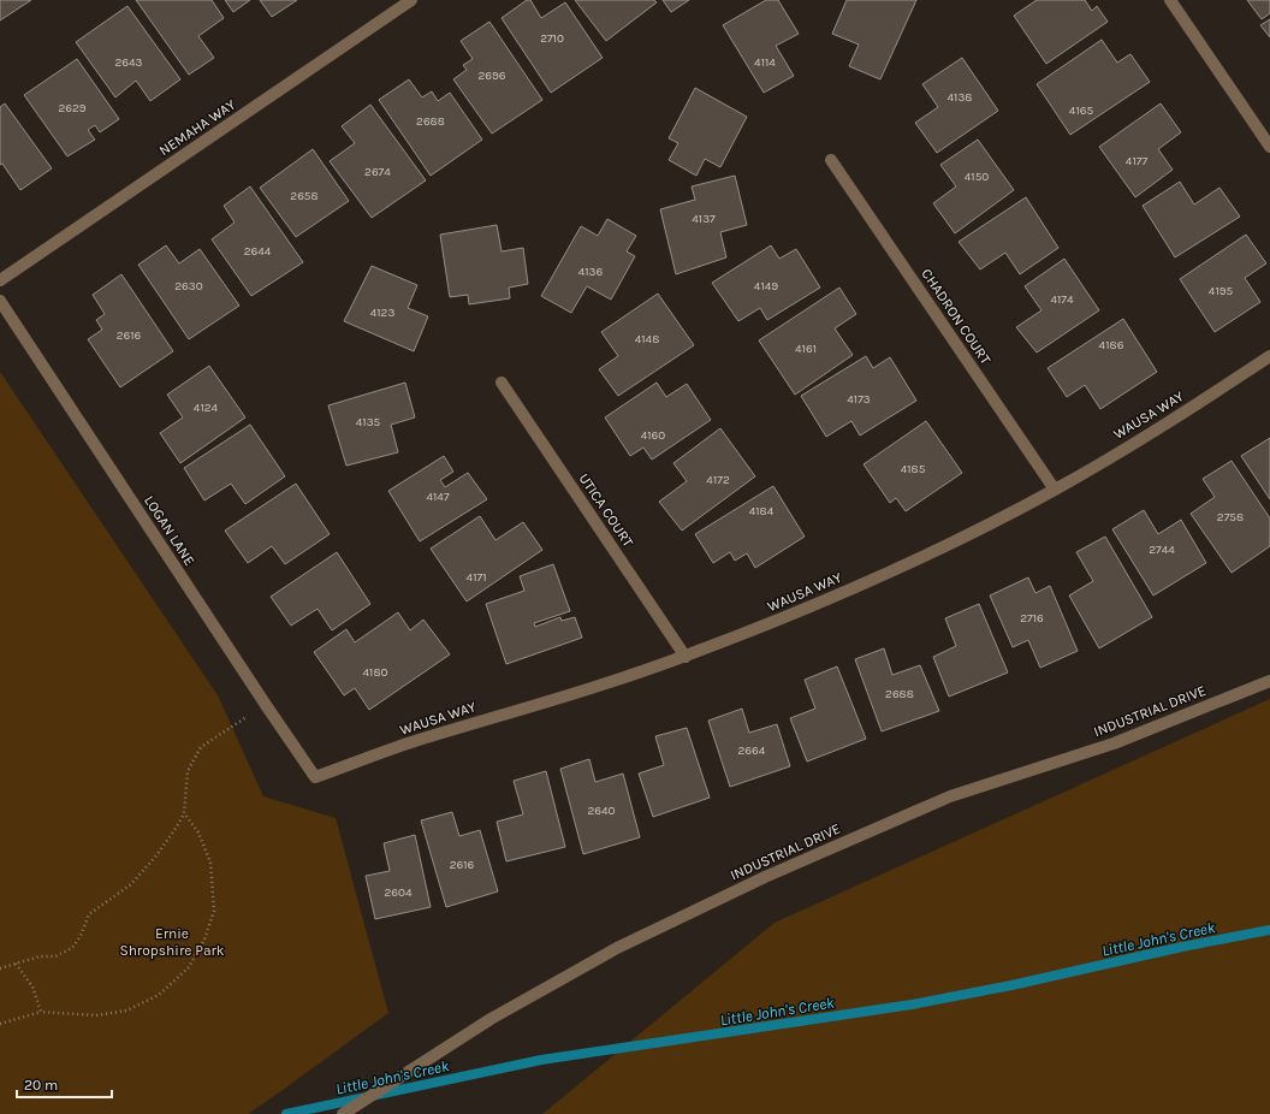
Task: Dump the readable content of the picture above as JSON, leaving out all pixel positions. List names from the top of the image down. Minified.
{"streets":{"street":["NEMAHA WAY","CHADRON COURT","WAUSA WAY","UTICA COURT","LOGAN LANE","INDUSTRIAL DRIVE"]},"crossings":[["CHADRON COURT","WAUSA WAY"],["WAUSA WAY","UTICA COURT"],["WAUSA WAY","LOGAN LANE"]],"water":["Little John's Creek"],"parks":["Ernie Shropshire Park"],"house_numbers":["2710","2643","4114","2696","4138","2629","4165","2688","4177","2674","4150","2658","4137","2644","4136","2630","4149","4195","4174","4123","2616","4148","4186","4161","4173","4124","4135","4160","4185","4172","4147","4184","2758","2744","4171","2716","4180","2688","2664","2640","2616","2604"],"scale_bar":"20 m"}
